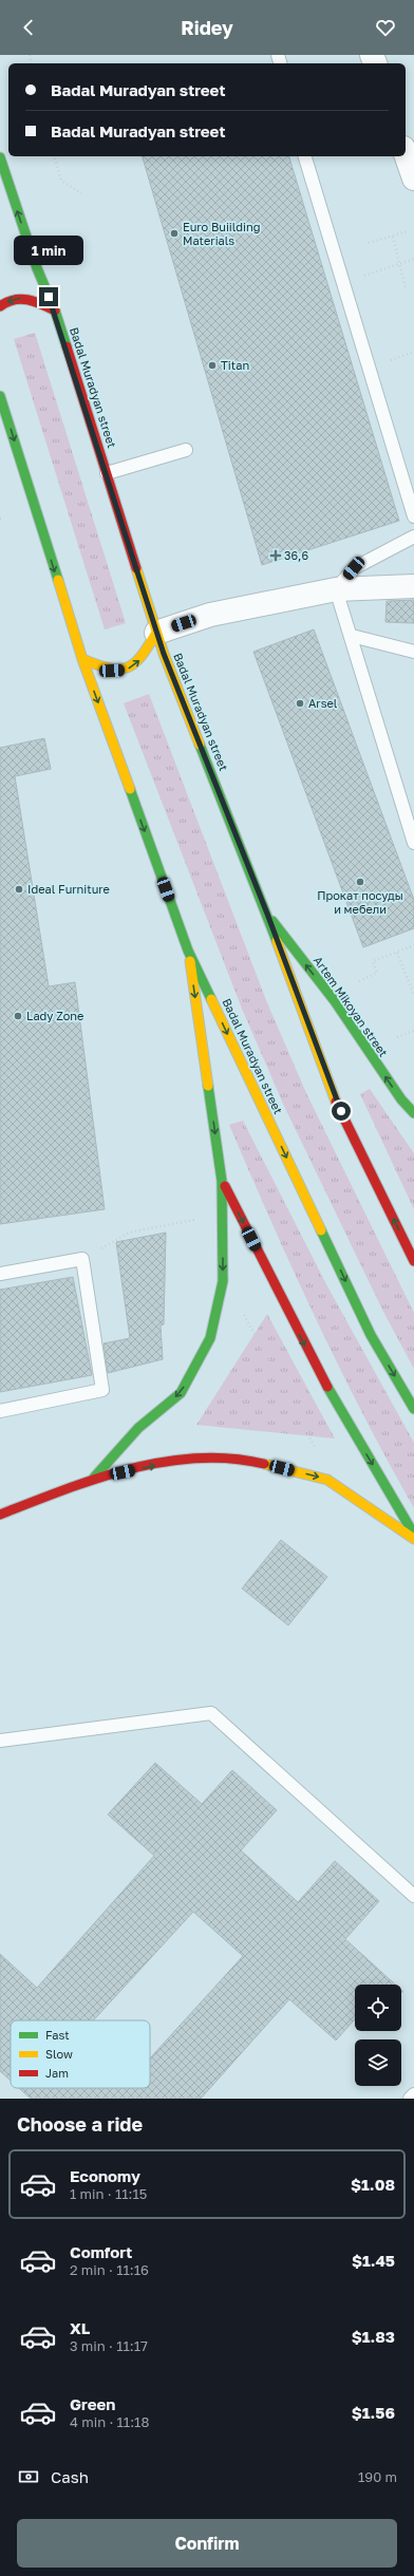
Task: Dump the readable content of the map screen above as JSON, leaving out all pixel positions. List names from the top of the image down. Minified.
{"streets":{"main road":["Badal Muradyan street","Artem Mikoyan street"]},"crossings":[["Badal Muradyan street","Artem Mikoyan street"]],"one_way":["Artem Mikoyan street"],"places":{"other":["Euro Buiilding Materials","Titan","Arsel","Прокат посуды и мебели","Ideal Furniture","Lady Zone"],"health":["36,6"]},"legend":["Fast","Slow","Jam"],"page":{"header":"Ridey","banner":["Badal Muradyan street","Badal Muradyan street"],"bubble":"1 min","heading":"Choose a ride","list":[{"name":"Economy","note":"1 min · 11:15","value":"$1.08"},{"name":"Comfort","note":"2 min · 11:16","value":"$1.45"},{"name":"XL","note":"3 min · 11:17","value":"$1.83"},{"name":"Green","note":"4 min · 11:18","value":"$1.56"}],"pay":["Cash","190 m"],"buttons":"Confirm"}}
